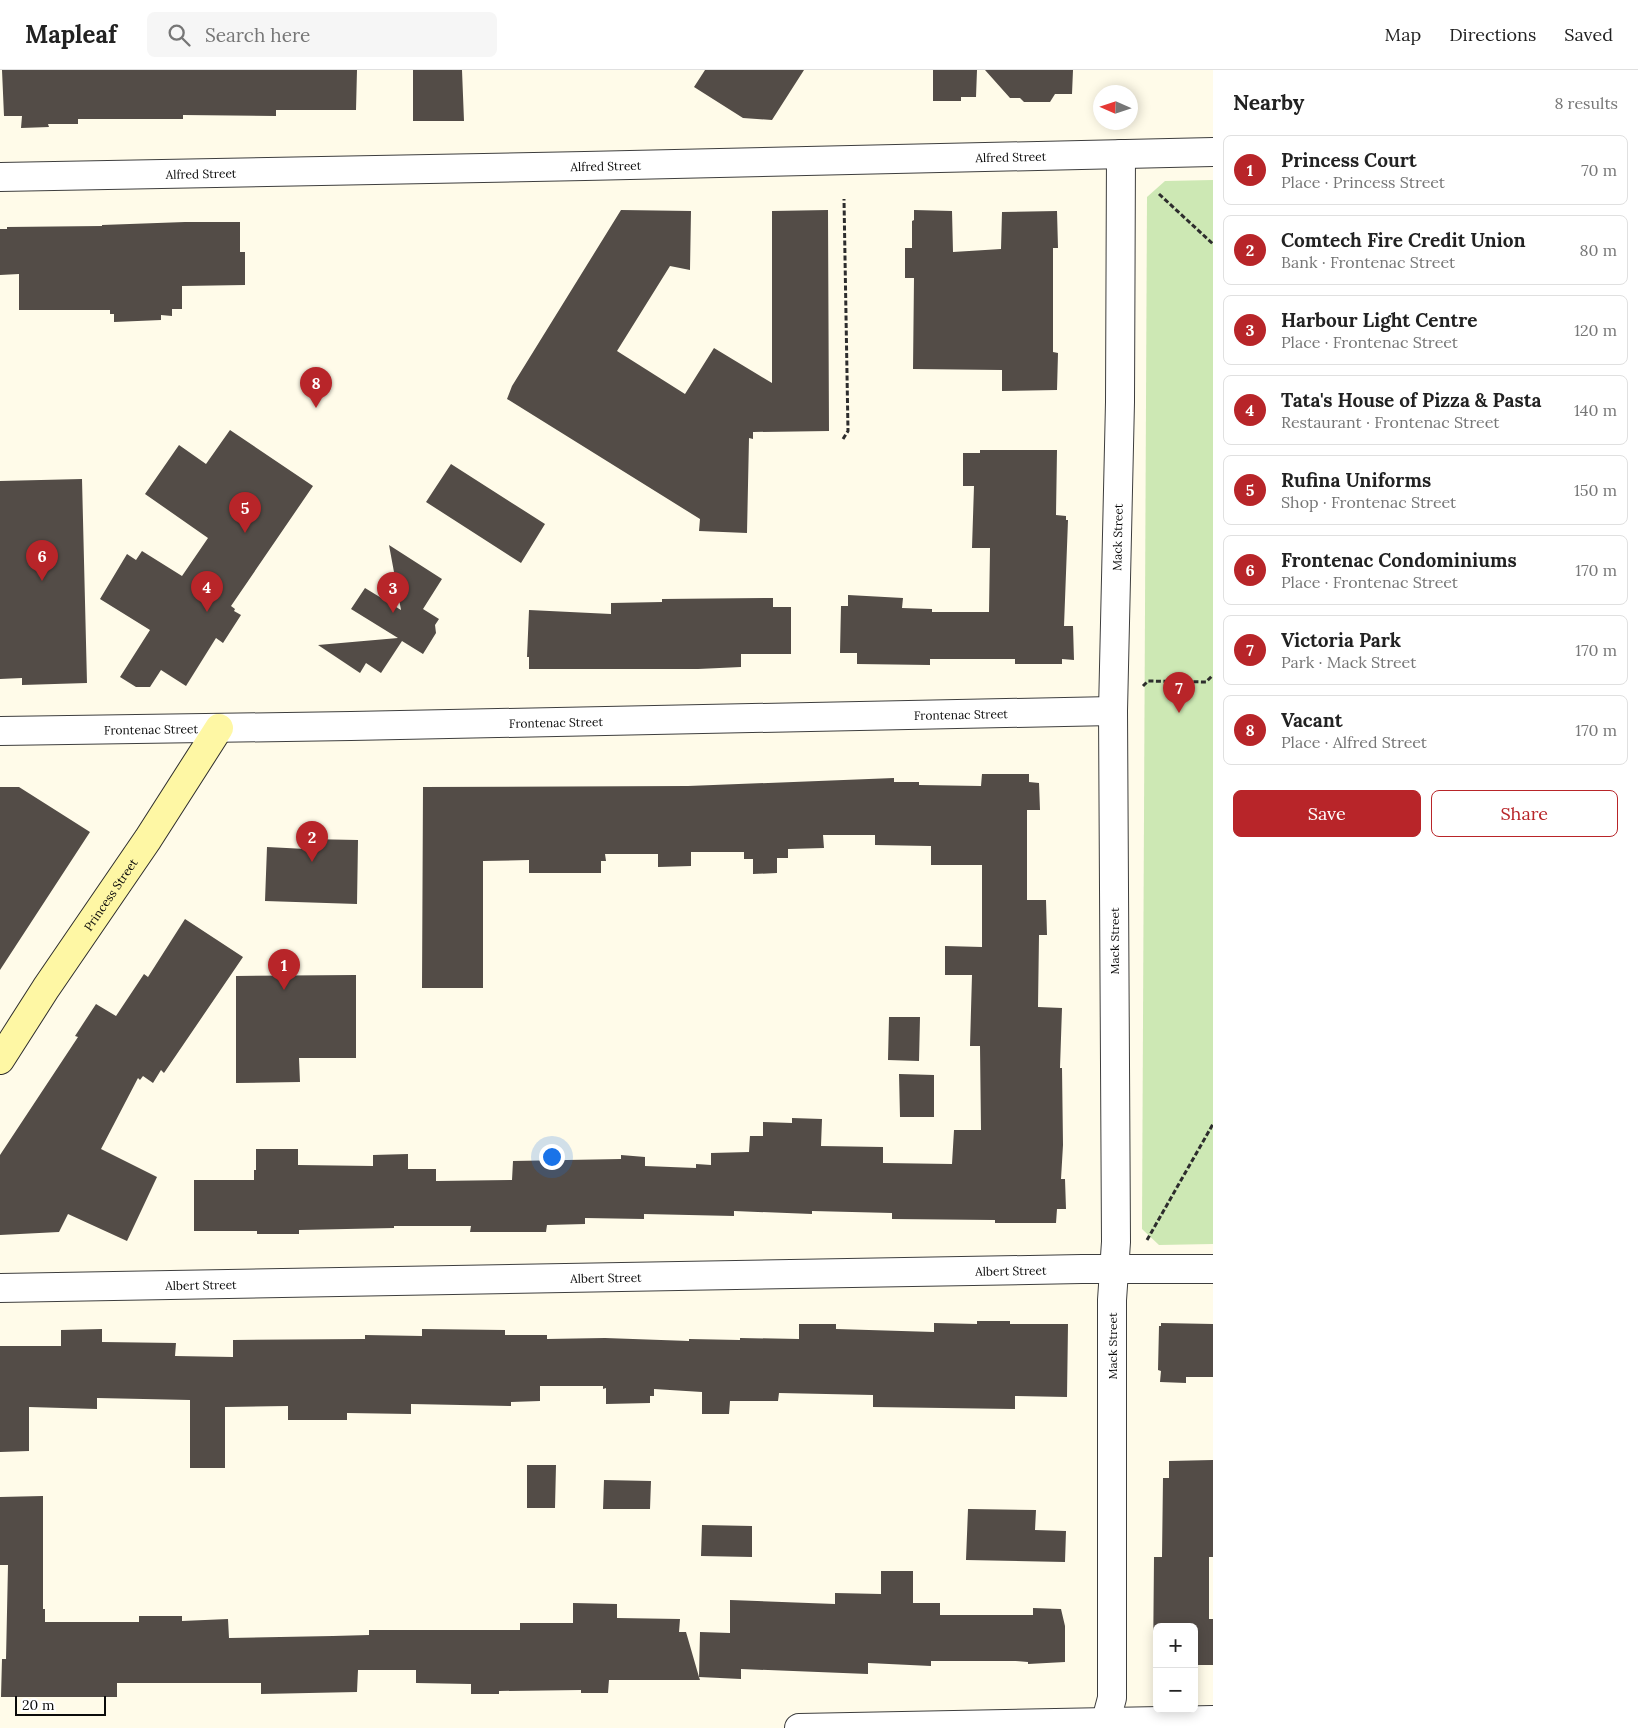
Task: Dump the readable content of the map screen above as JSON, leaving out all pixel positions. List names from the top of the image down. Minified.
{"streets":{"main road":["Princess Street"],"street":["Alfred Street","Mack Street","Frontenac Street","Albert Street"]},"crossings":[["Alfred Street","Mack Street"],["Mack Street","Frontenac Street"],["Mack Street","Albert Street"],["Frontenac Street","Princess Street"]],"scale_bar":"20 m","north":"left","page":{"header":"Mapleaf","search":"Search here","nav":["Map","Directions","Saved"],"heading":["Nearby","8 results"],"list":[{"mark":"1","name":"Princess Court","note":"Place · Princess Street","value":"70 m"},{"mark":"2","name":"Comtech Fire Credit Union","note":"Bank · Frontenac Street","value":"80 m"},{"mark":"3","name":"Harbour Light Centre","note":"Place · Frontenac Street","value":"120 m"},{"mark":"4","name":"Tata's House of Pizza & Pasta","note":"Restaurant · Frontenac Street","value":"140 m"},{"mark":"5","name":"Rufina Uniforms","note":"Shop · Frontenac Street","value":"150 m"},{"mark":"6","name":"Frontenac Condominiums","note":"Place · Frontenac Street","value":"170 m"},{"mark":"7","name":"Victoria Park","note":"Park · Mack Street","value":"170 m"},{"mark":"8","name":"Vacant","note":"Place · Alfred Street","value":"170 m"}],"pins":["8","5","6","4","3","7","2","1"],"buttons":["Save","Share"],"map_buttons":["+","−"],"scale":"20 m"}}
